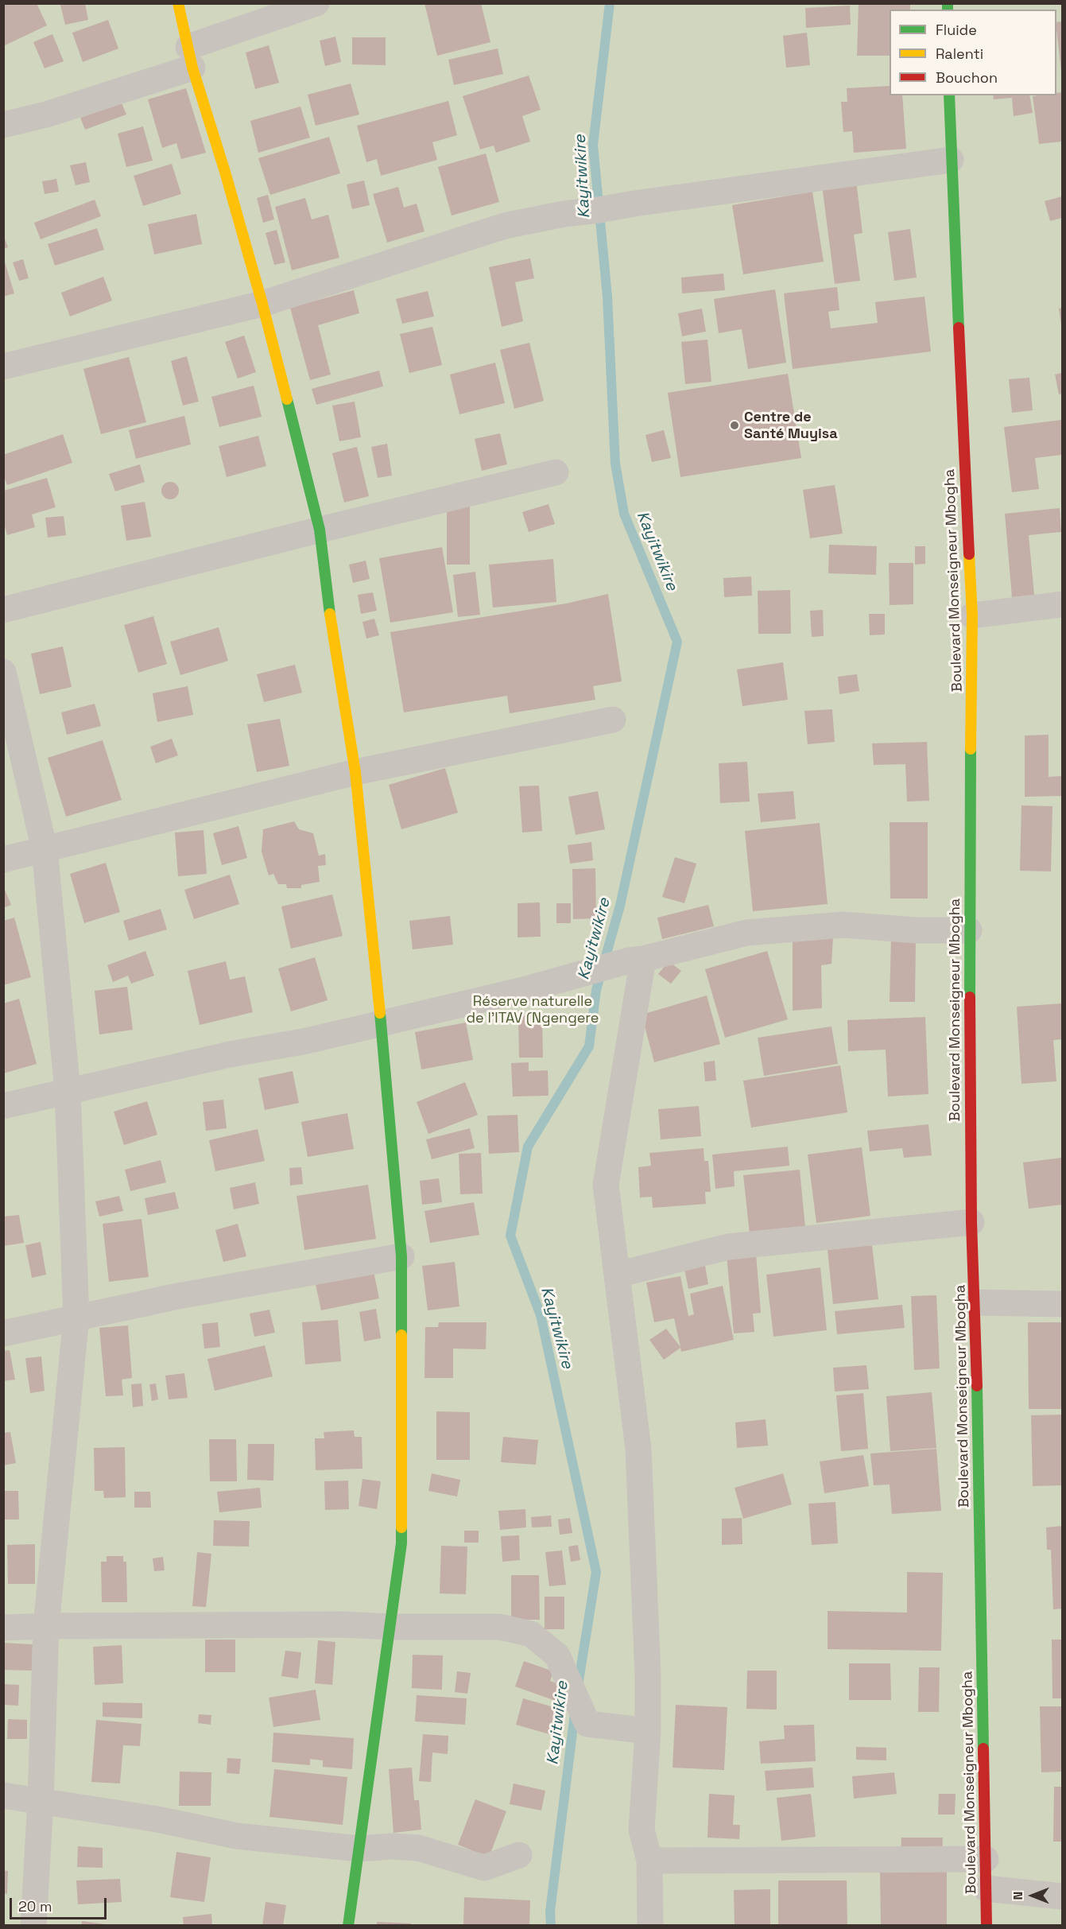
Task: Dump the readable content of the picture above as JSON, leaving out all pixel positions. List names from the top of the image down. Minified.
{"streets":{"street":["Boulevard Monseigneur Mbogha"]},"water":["Kayitwikire"],"parks":["Réserve naturelle de l'ITAV (Ngengere"],"places":["Centre de Santé Muyisa"],"legend":["Fluide","Ralenti","Bouchon"],"scale_bar":"20 m","north":"left"}
